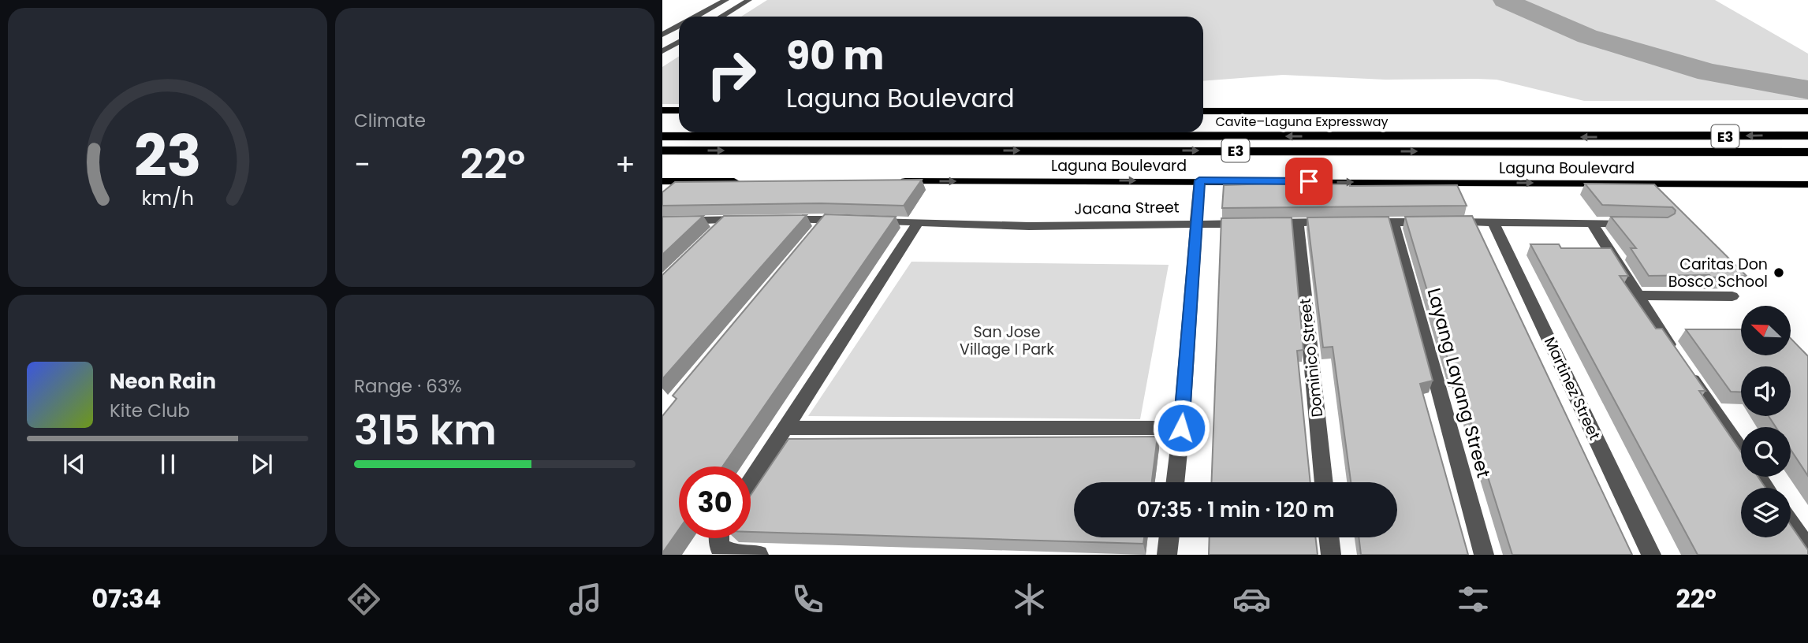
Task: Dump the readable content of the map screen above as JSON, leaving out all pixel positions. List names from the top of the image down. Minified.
{"streets":{"highway":["Cavite–Laguna Expressway","E3"],"main road":["Laguna Boulevard"],"street":["Jacana Street","Dominico Street","Layang Layang Street","Martinez Street"]},"crossings":[["Jacana Street","Dominico Street"]],"parks":["San Jose Village I Park"],"places":["Caritas Don Bosco School"],"north":"top left","page":{"tile":["Climate",["Range · 63%","315 km"]],"turn":["90 m","Laguna Boulevard"],"heat":["−","22°","+"],"song":["Neon Rain","Kite Club"],"limit":"30","trip":"07:35 · 1 min · 120 m","tabs":["07:34","22°"],"gauge":["23","km/h"]}}
